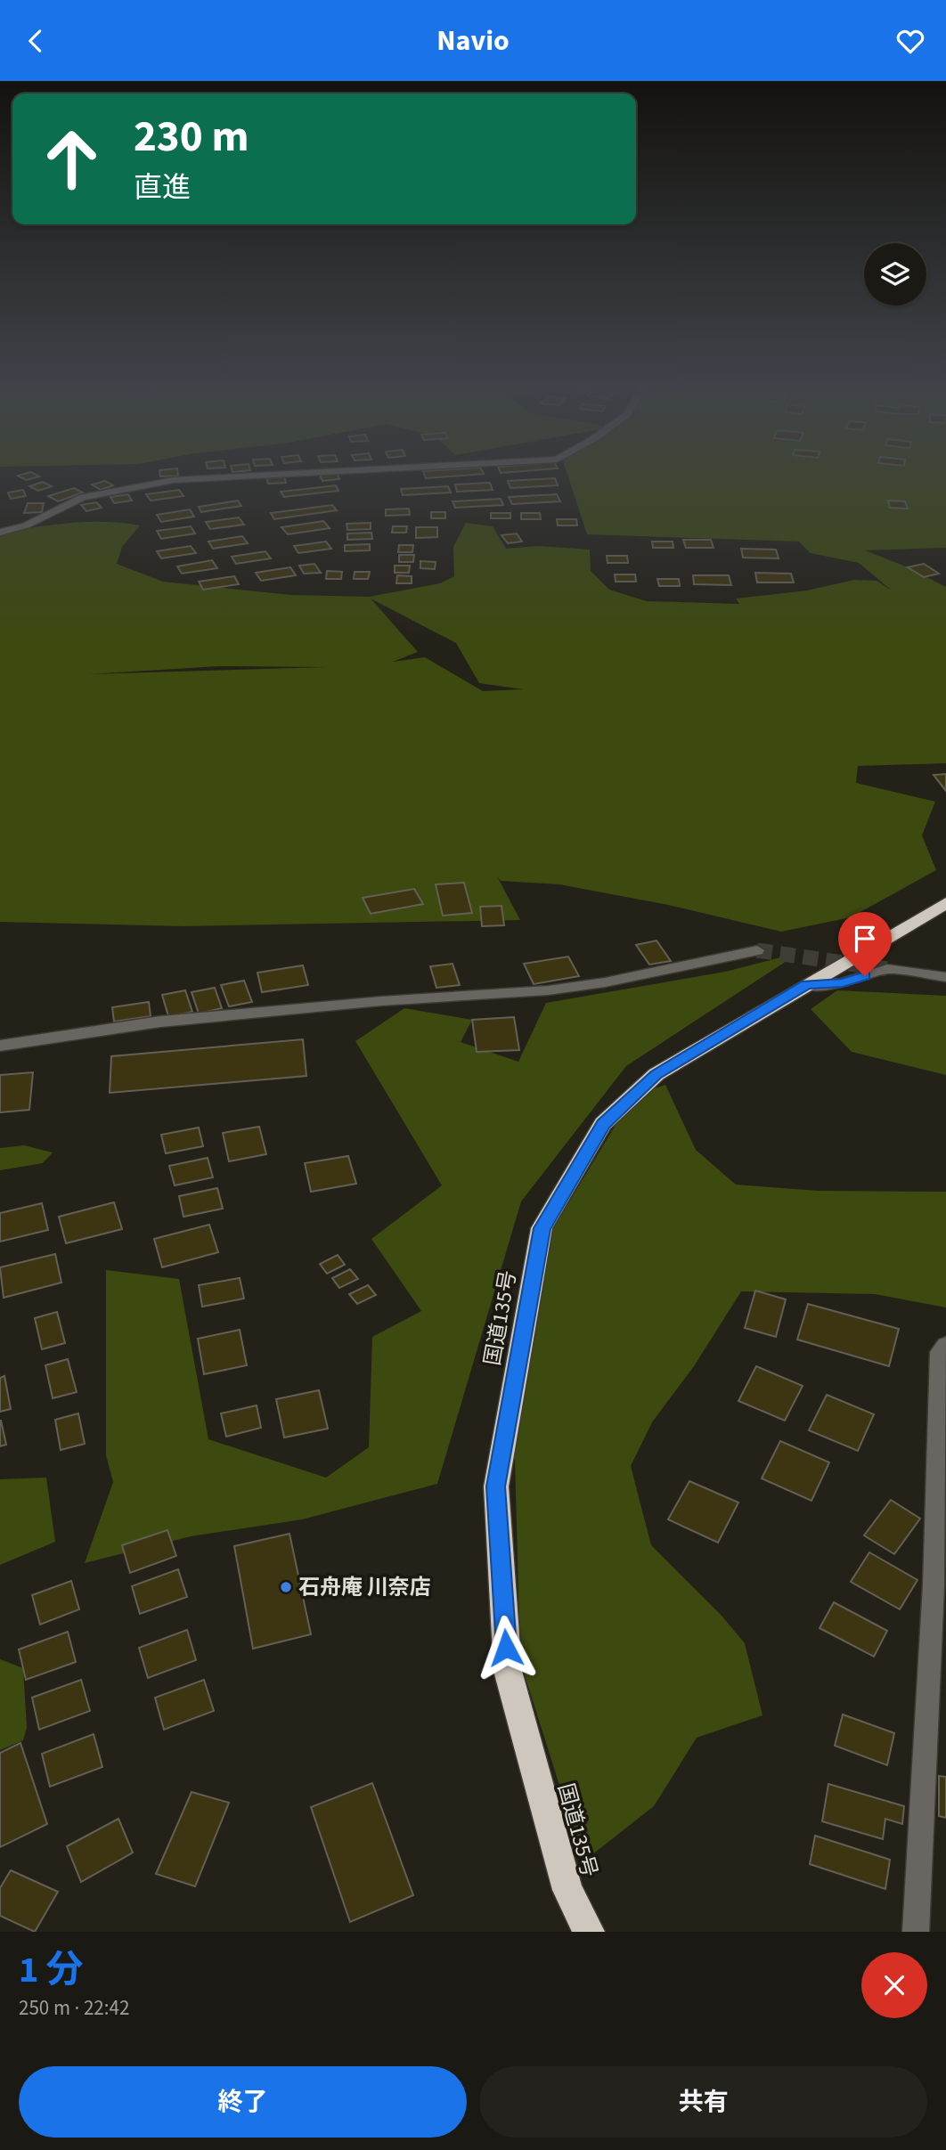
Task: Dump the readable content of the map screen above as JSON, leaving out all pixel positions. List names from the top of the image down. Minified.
{"streets":{"highway":["国道135号"]},"places":["石舟庵 川奈店"],"page":{"header":"Navio","turn":["230 m","直進"],"heading":["1 分","250 m · 22:42"],"buttons":["終了","共有"]}}
